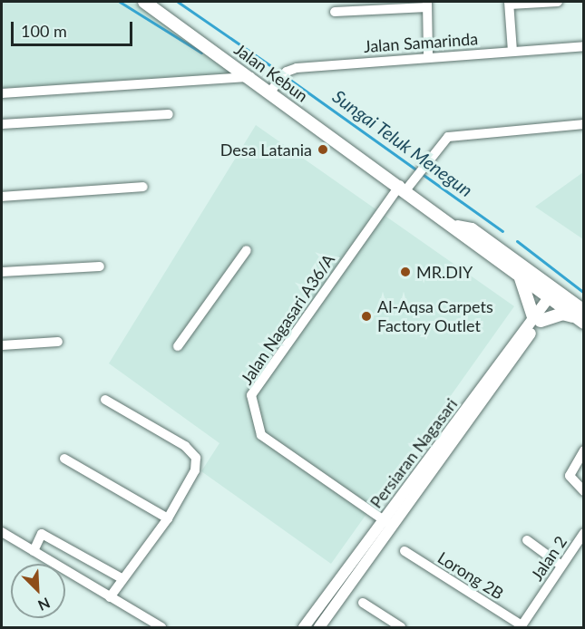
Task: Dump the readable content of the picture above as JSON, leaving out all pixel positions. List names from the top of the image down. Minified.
{"streets":{"main road":["Jalan Kebun"],"street":["Jalan Samarinda","Jalan Nagasari A36/A","Persiaran Nagasari","Jalan 2","Lorong 2B"]},"crossings":[["Jalan Samarinda","Jalan Kebun"],["Jalan Kebun","Jalan Nagasari A36/A"],["Jalan Kebun","Persiaran Nagasari"],["Jalan Nagasari A36/A","Persiaran Nagasari"],["Jalan 2","Lorong 2B"]],"water":["Sungai Teluk Menegun"],"places":["Desa Latania","MR.DIY","Al-Aqsa Carpets Factory Outlet"],"scale_bar":"100 m","north":"bottom right"}
